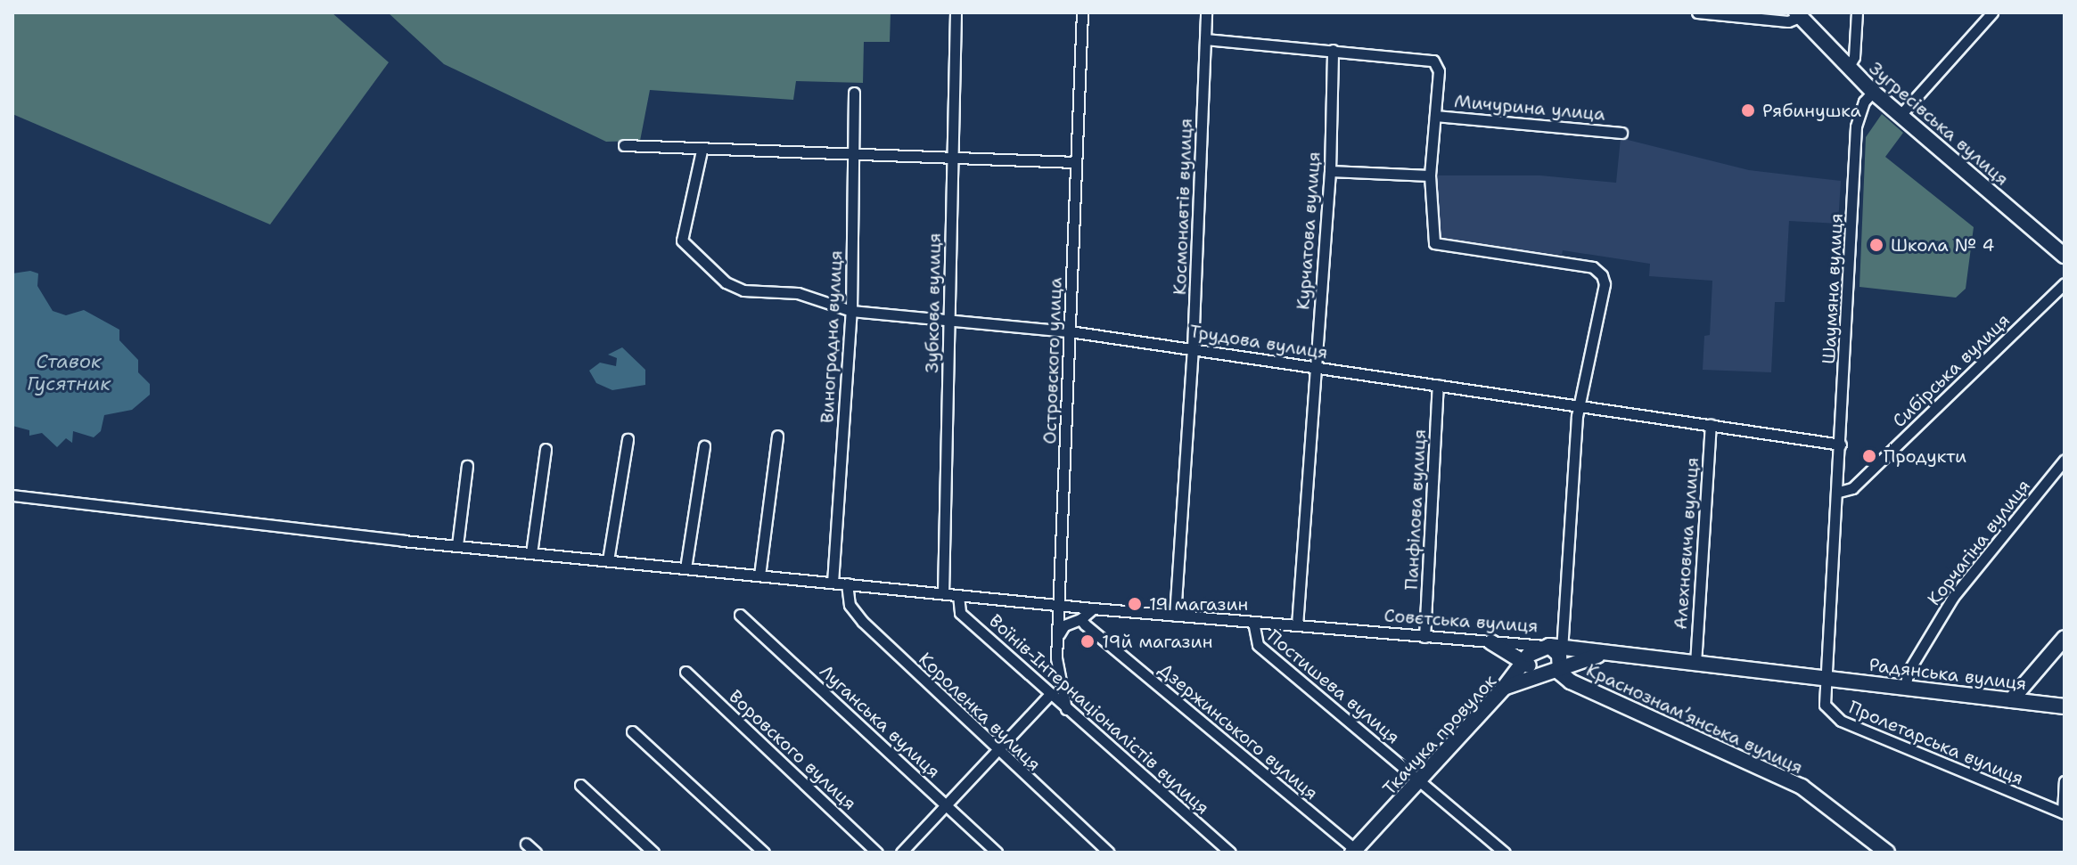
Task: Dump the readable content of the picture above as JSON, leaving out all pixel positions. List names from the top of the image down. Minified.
{"streets":{"street":["Мичурина улица","Зугресівська вулиця","Космонавтів вулиця","Курчатова вулиця","Шаумяна вулиця","Зубкова вулиця","Виноградна вулиця","Трудова вулиця","Островского улица","Сибірська вулиця","Панфілова вулиця","Корчагіна вулиця","Алехновича вулиця","Совєтська вулиця","Радянська вулиця","Постишева вулиця","Короленка вулиця","Воїнів-Інтернаціоналістів вулиця","Краснознамʼянська вулиця","Луганська вулиця","Дзержинського вулиця","Ткачука провулок","Пролетарська вулиця","Воровского вулиця"]},"crossings":[["Зугресівська вулиця","Шаумяна вулиця"],["Космонавтів вулиця","Трудова вулиця"],["Космонавтів вулиця","Совєтська вулиця"],["Курчатова вулиця","Трудова вулиця"],["Курчатова вулиця","Совєтська вулиця"],["Шаумяна вулиця","Трудова вулиця"],["Шаумяна вулиця","Сибірська вулиця"],["Зубкова вулиця","Трудова вулиця"],["Зубкова вулиця","Совєтська вулиця"],["Виноградна вулиця","Трудова вулиця"],["Виноградна вулиця","Совєтська вулиця"],["Трудова вулиця","Островского улица"],["Трудова вулиця","Панфілова вулиця"],["Трудова вулиця","Алехновича вулиця"],["Островского улица","Совєтська вулиця"],["Островского улица","Воїнів-Інтернаціоналістів вулиця"],["Панфілова вулиця","Совєтська вулиця"],["Корчагіна вулиця","Радянська вулиця"],["Алехновича вулиця","Совєтська вулиця"],["Совєтська вулиця","Радянська вулиця"],["Совєтська вулиця","Постишева вулиця"],["Совєтська вулиця","Короленка вулиця"],["Совєтська вулиця","Воїнів-Інтернаціоналістів вулиця"],["Совєтська вулиця","Ткачука провулок"],["Совєтська вулиця","Пролетарська вулиця"],["Радянська вулиця","Пролетарська вулиця"],["Постишева вулиця","Ткачука провулок"],["Краснознамʼянська вулиця","Ткачука провулок"],["Дзержинського вулиця","Ткачука провулок"]],"water":["Ставок Гусятник"],"places":["Рябинушка","Школа № 4","Продукти","19 магазин","19й магазин"]}
